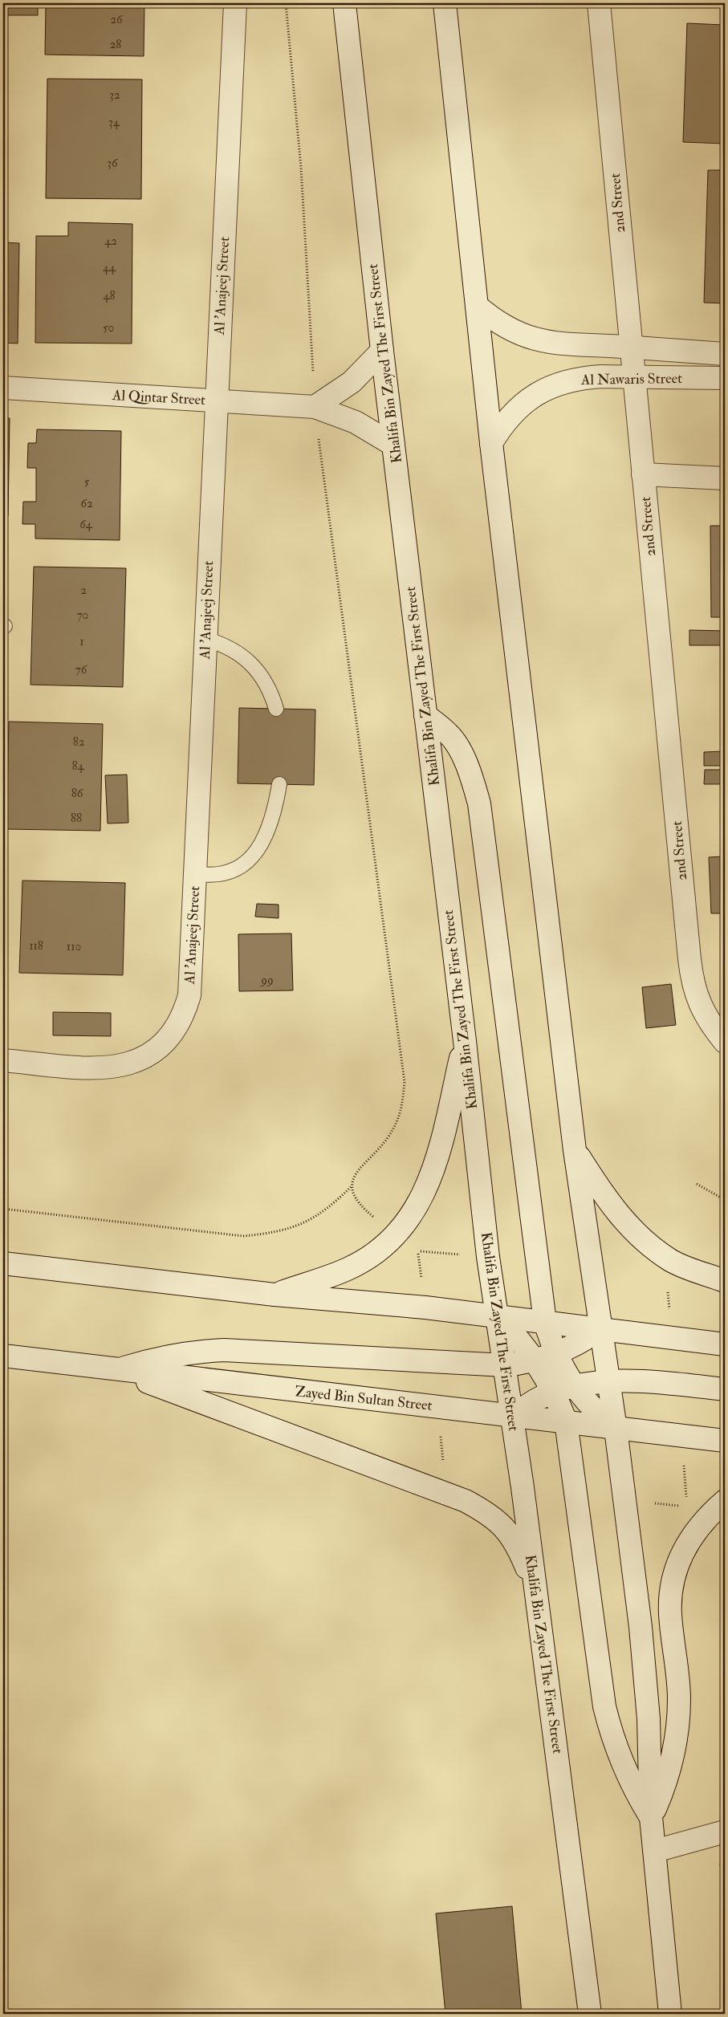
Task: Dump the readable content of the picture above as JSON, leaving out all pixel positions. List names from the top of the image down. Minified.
{"streets":{"main road":["2nd Street","Al 'Anajeej Street","Khalifa Bin Zayed The First Street","Al Nawaris Street","Al Qintar Street","Zayed Bin Sultan Street"]},"crossings":[["2nd Street","Al Nawaris Street"],["Al 'Anajeej Street","Al Qintar Street"],["Khalifa Bin Zayed The First Street","Al Qintar Street"],["Khalifa Bin Zayed The First Street","Zayed Bin Sultan Street"]],"house_numbers":["26","28","32","34","36","42","44","48","50","5","62","64","2","70","1","76","82","84","86","88","118","110","99"]}
